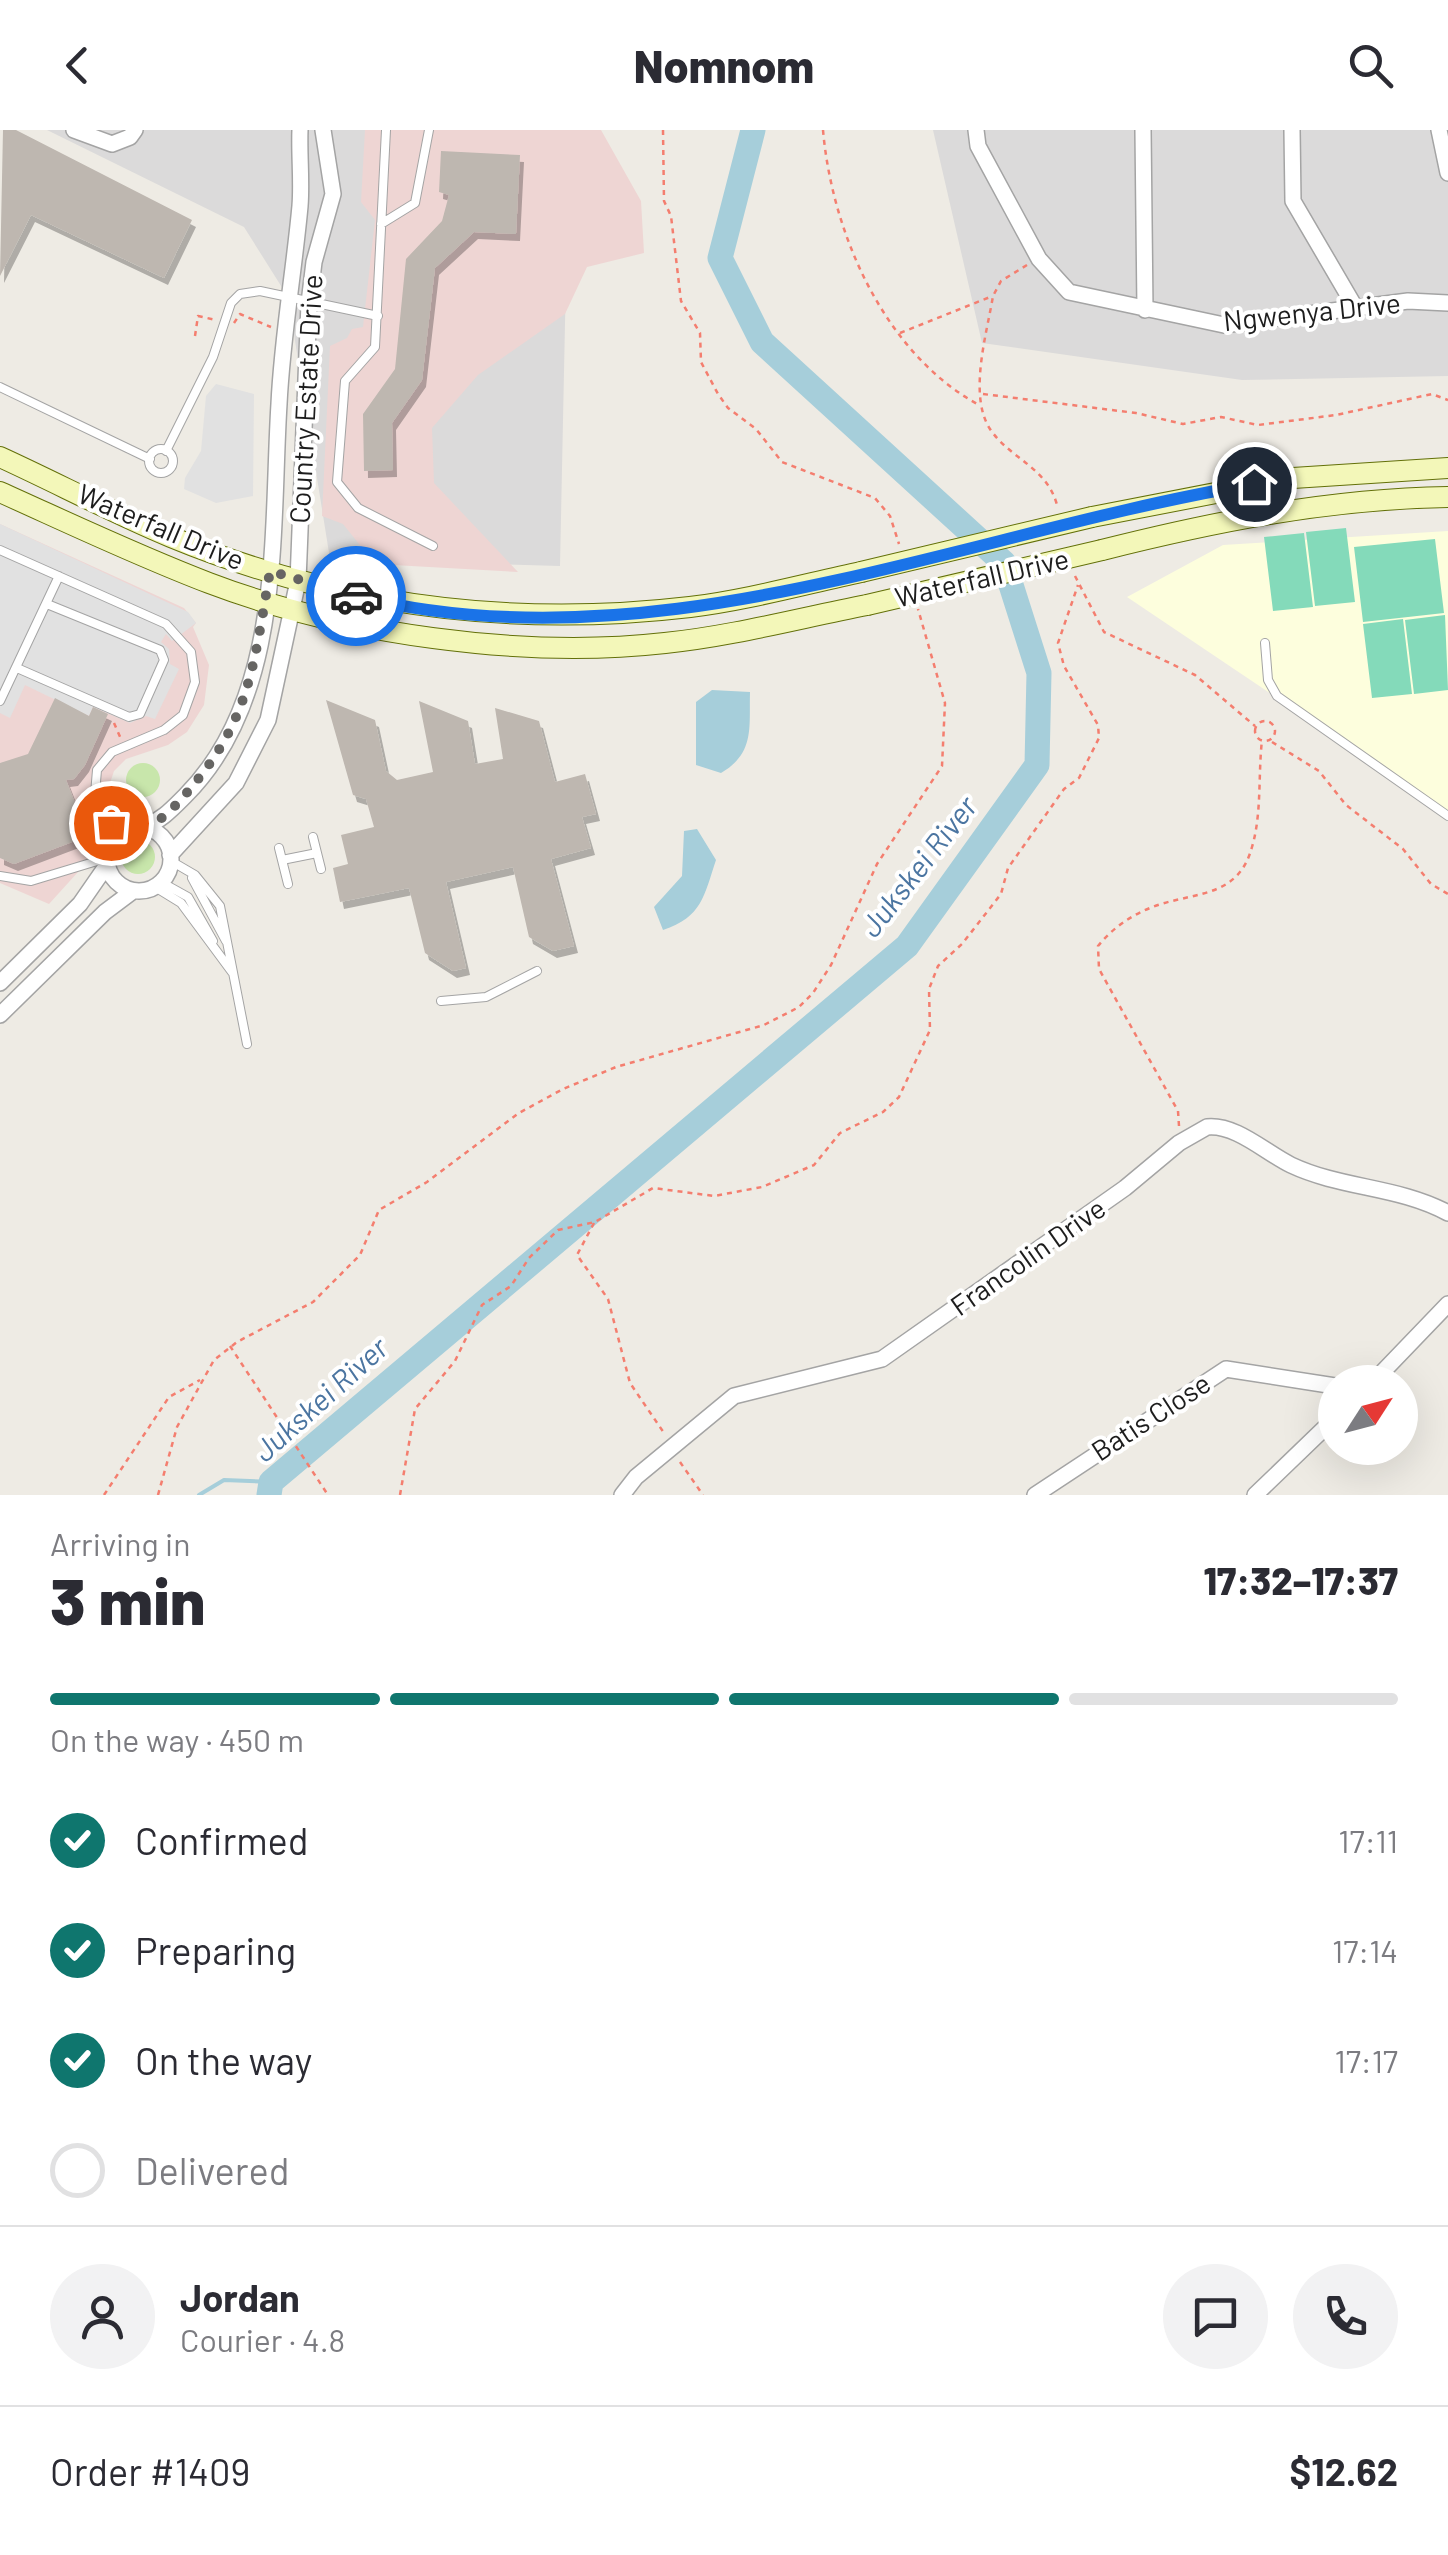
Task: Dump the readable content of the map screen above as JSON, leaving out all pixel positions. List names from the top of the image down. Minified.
{"streets":{"main road":["Waterfall Drive"],"street":["Ngwenya Drive","Country Estate Drive","Francolin Drive","Batis Close"]},"crossings":[["Country Estate Drive","Waterfall Drive"]],"water":["Jukskei River"],"north":"top right","page":{"header":"Nomnom","heading":["3 min","Arriving in","17:32–17:37"],"panel":["Jordan","Courier · 4.8","Order #1409","$12.62"],"bar":"On the way · 450 m","list":[["Confirmed","17:11"],["Preparing","17:14"],["On the way","17:17"],"Delivered"]}}
